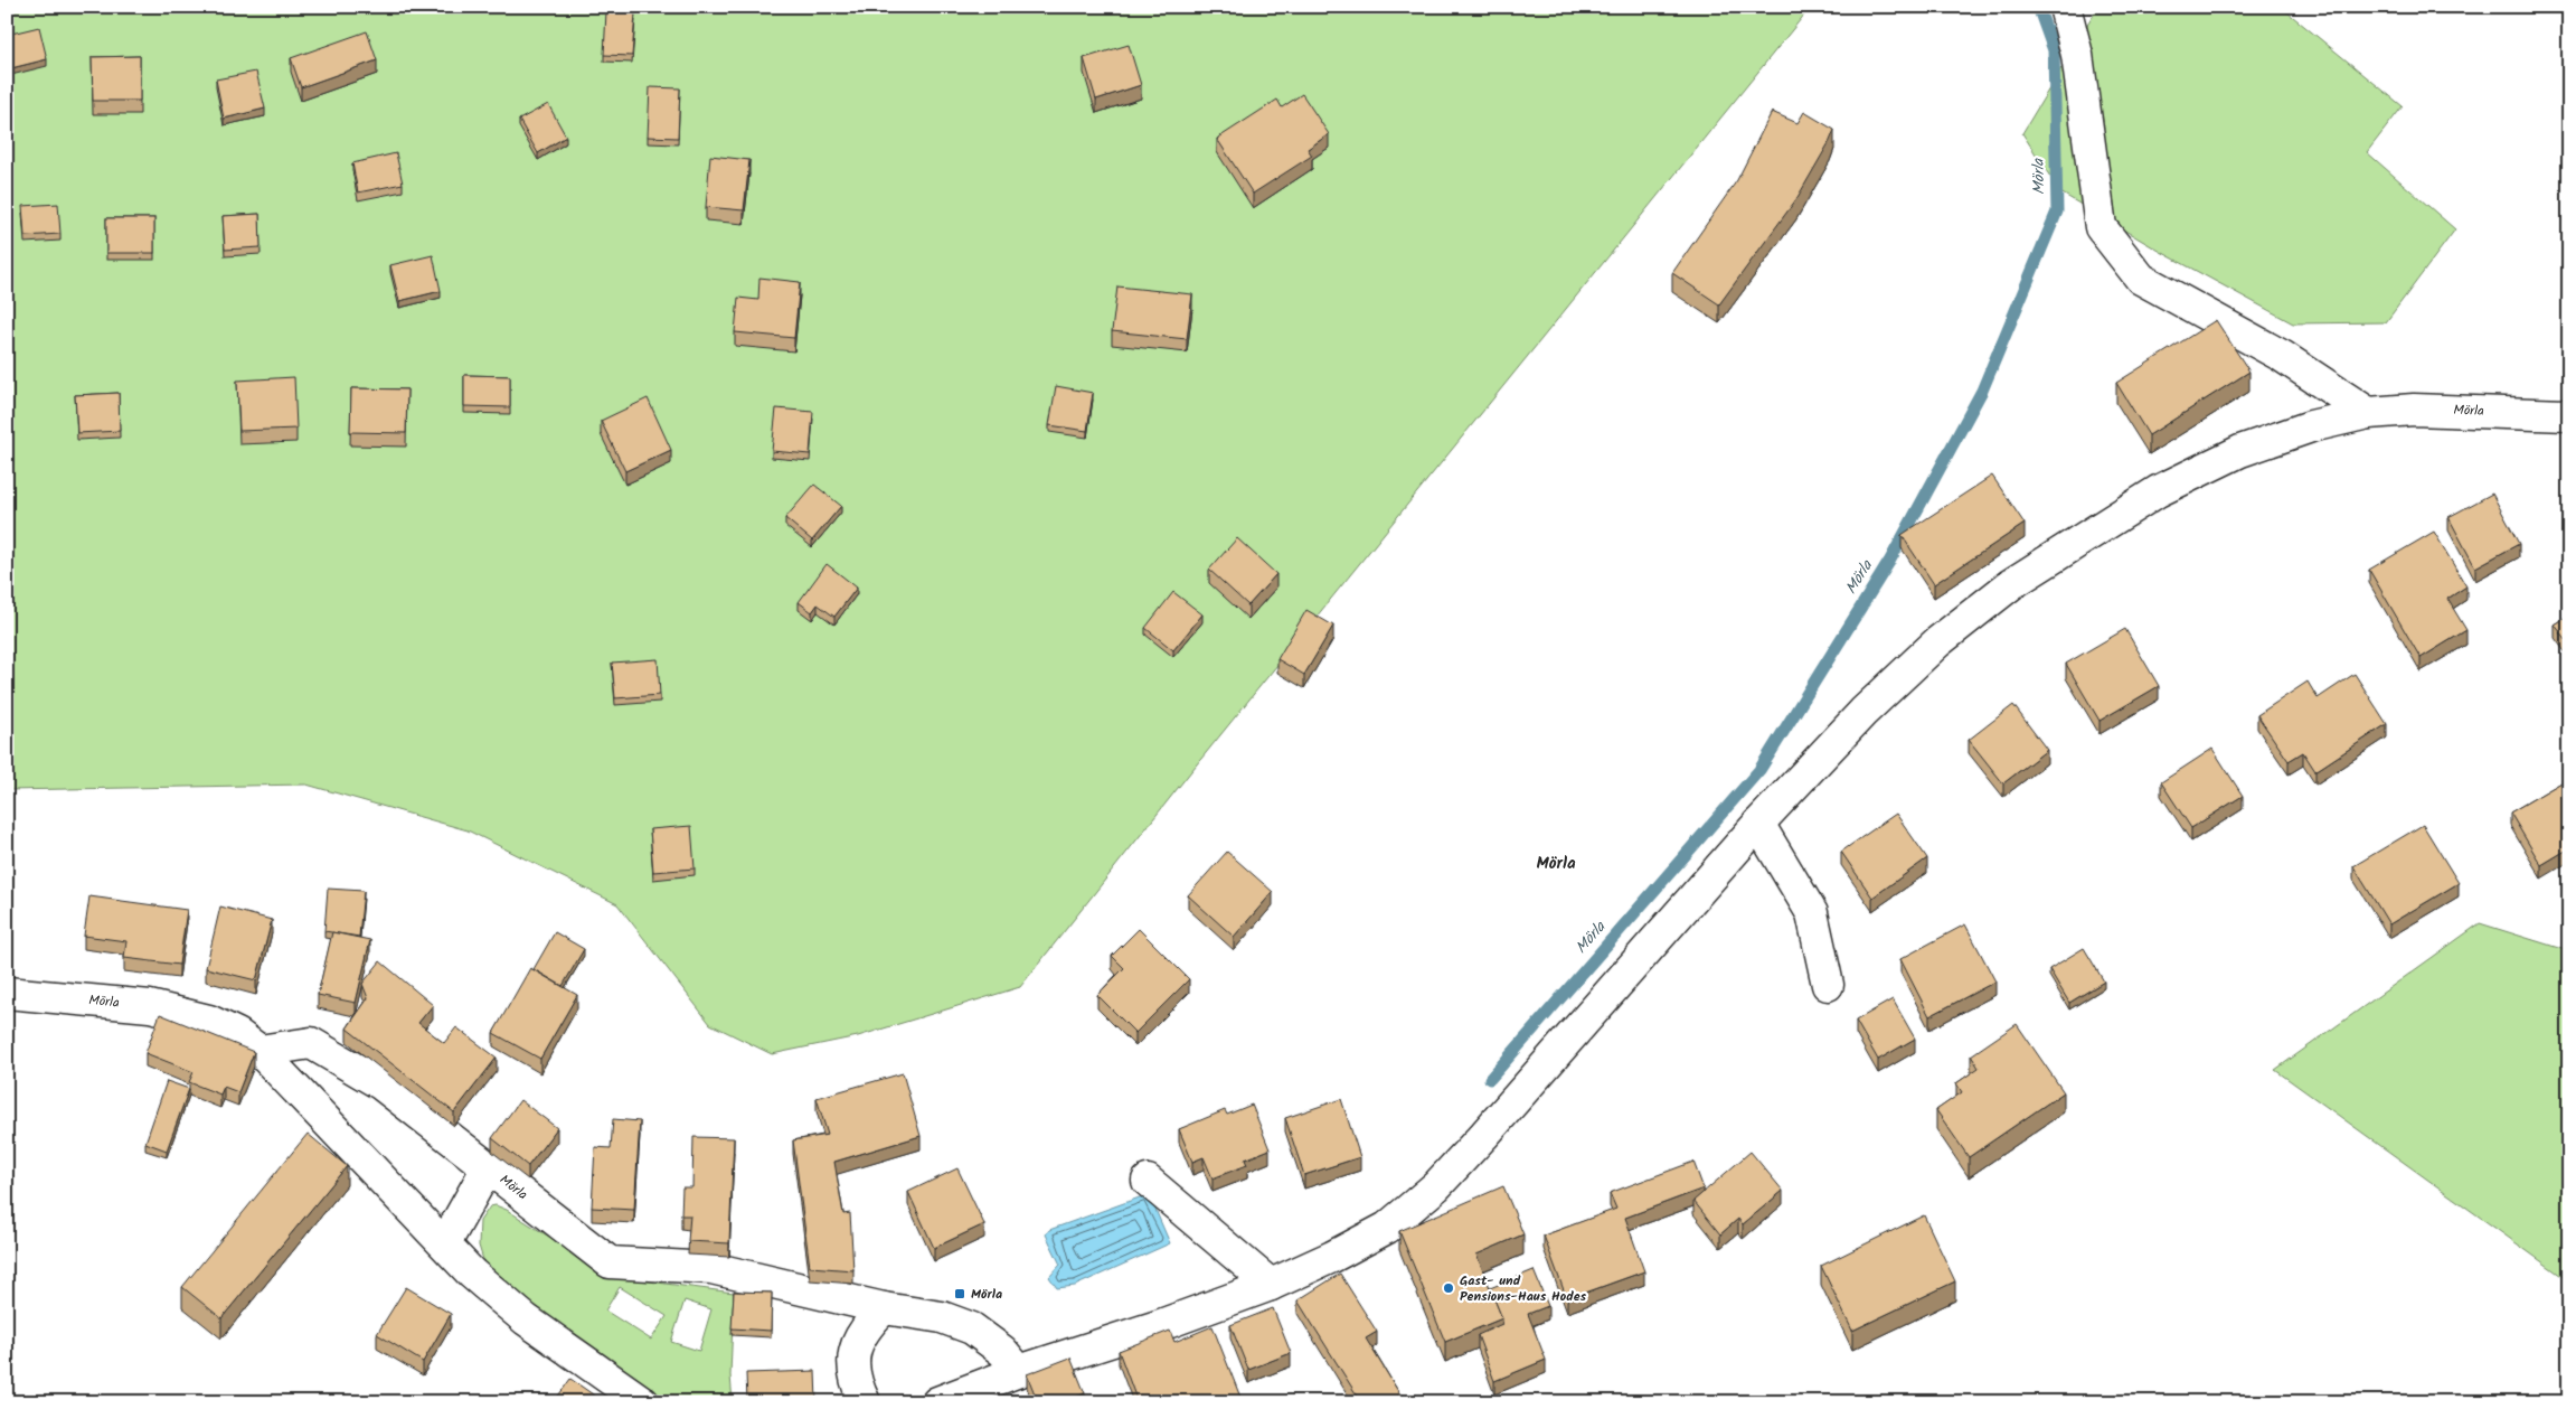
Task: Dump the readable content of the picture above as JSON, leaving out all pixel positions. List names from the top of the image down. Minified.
{"streets":{"street":["Mörla"]},"districts":["Mörla"],"water":["Mörla"],"places":{"other":["Gast- und Pensions-Haus Hodes"],"transit":["Mörla"]}}
